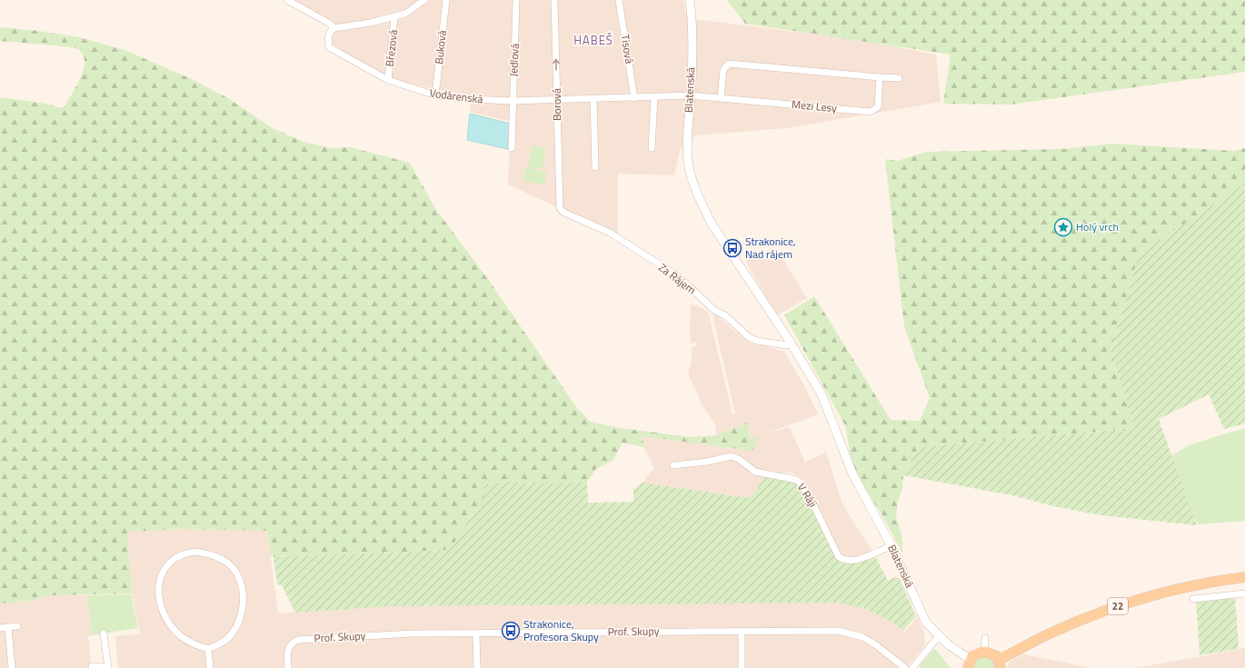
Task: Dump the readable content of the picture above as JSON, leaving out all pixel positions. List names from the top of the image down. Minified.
{"streets":{"main road":["22"],"street":["Buková","Březová","Tisová","Jedlová","Blatenská","Vodárenská","Borová","Mezi Lesy","Za Rájem","V Ráji","Prof. Skupy"]},"crossings":[["Buková","Vodárenská"],["Březová","Vodárenská"],["Tisová","Vodárenská"],["Jedlová","Vodárenská"],["Blatenská","Vodárenská"],["Blatenská","Mezi Lesy"],["Blatenská","Za Rájem"],["Blatenská","V Ráji"],["Vodárenská","Borová"],["Vodárenská","Mezi Lesy"],["Borová","Za Rájem"]],"one_way":["Borová"],"districts":["HABEŠ"],"places":{"place":["Holý vrch"],"bus stop":["Strakonice, Nad rájem","Strakonice, Profesora Skupy"]}}
